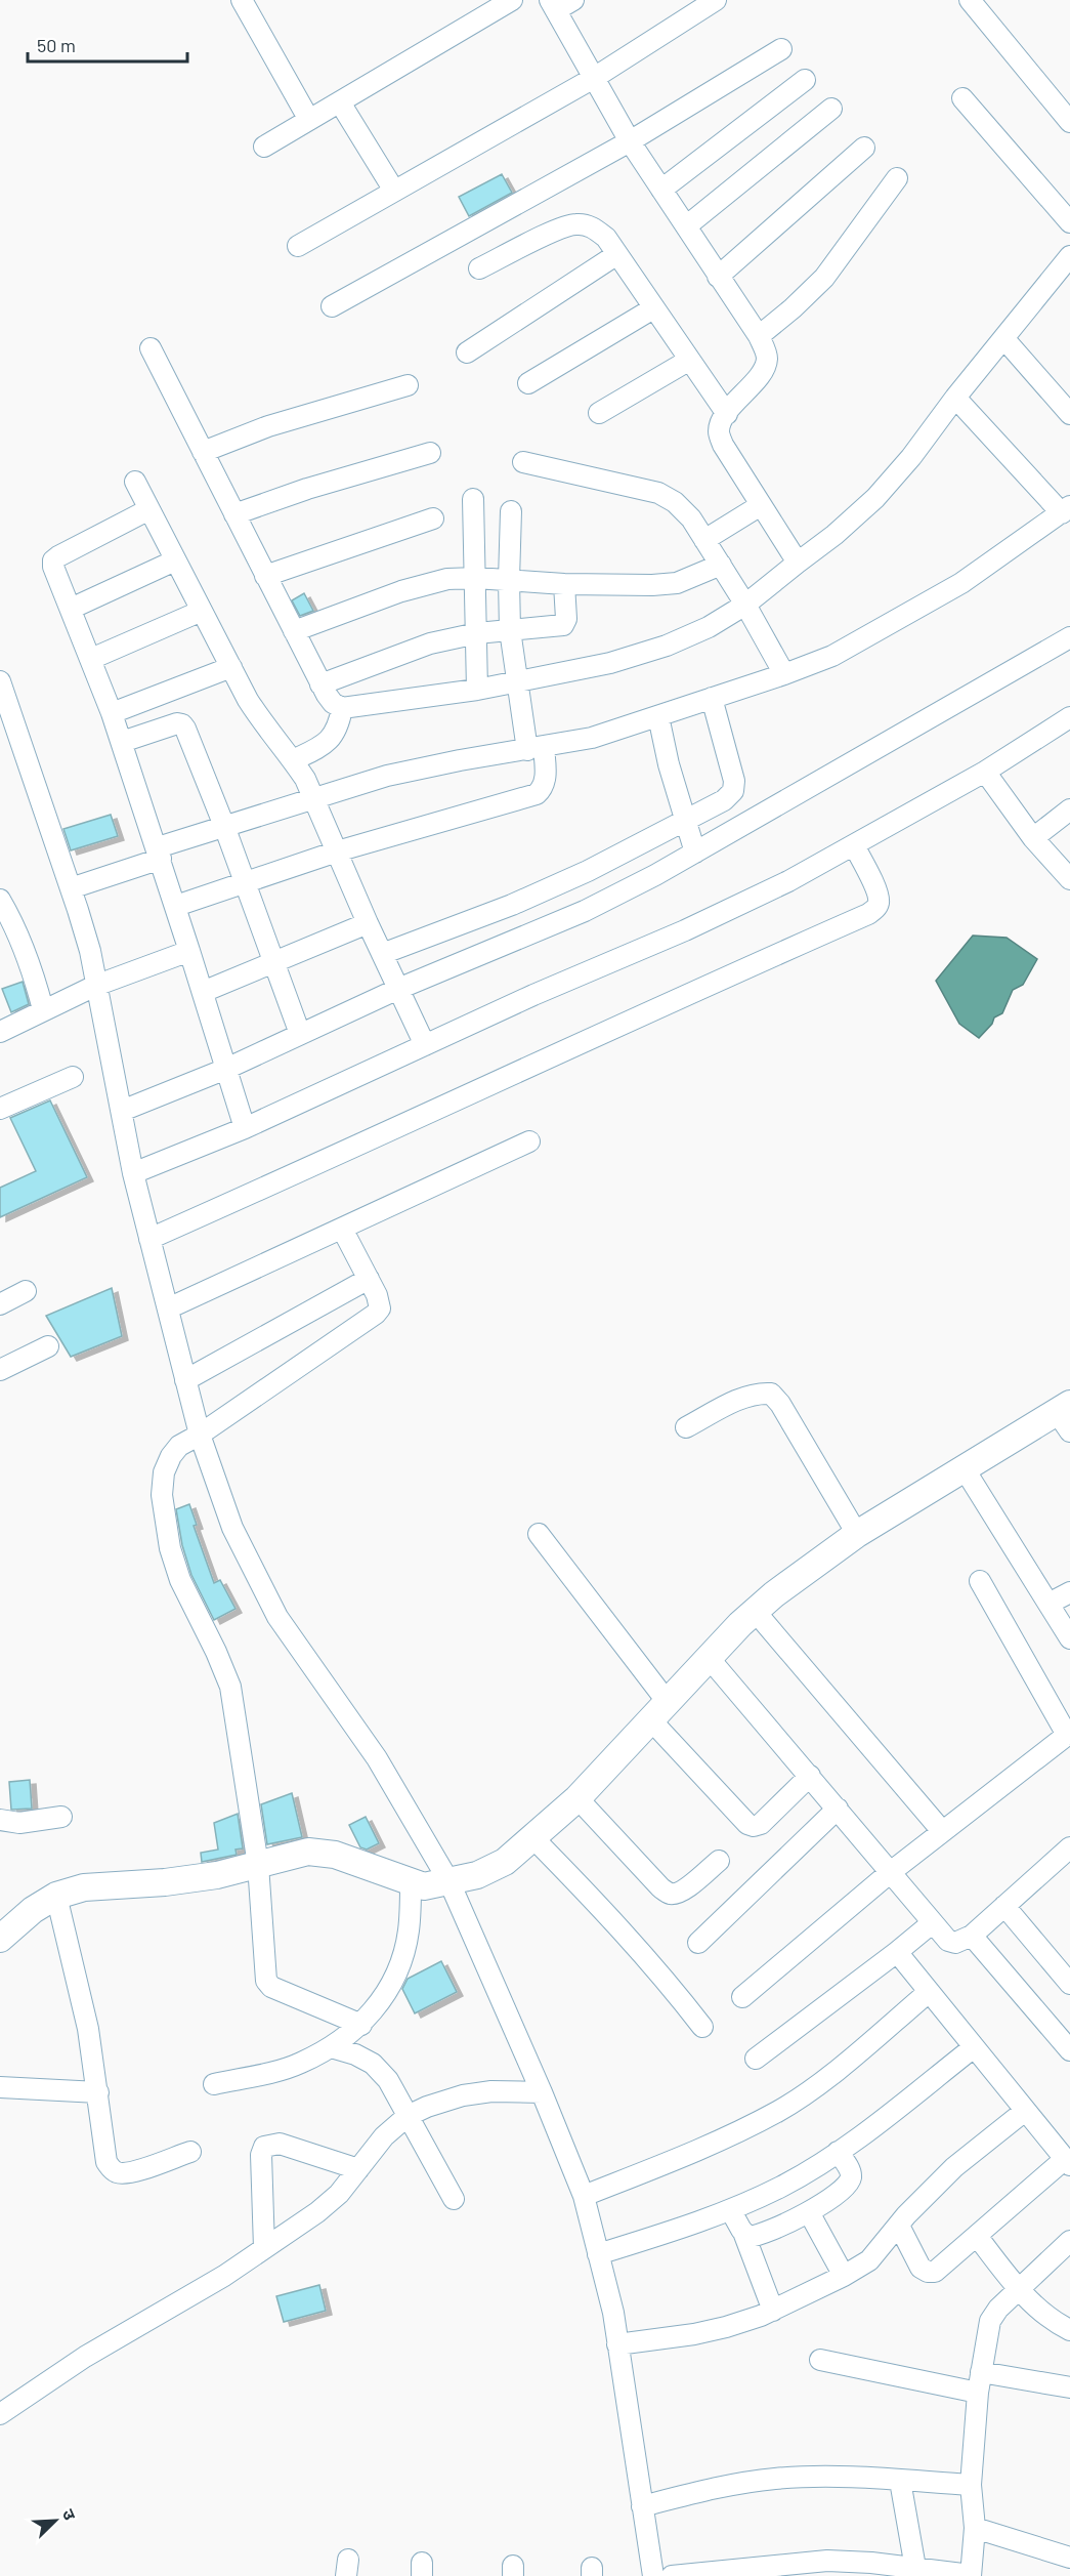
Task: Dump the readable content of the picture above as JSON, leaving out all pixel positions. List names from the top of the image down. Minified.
{"scale_bar":"50 m","north":"top right"}
